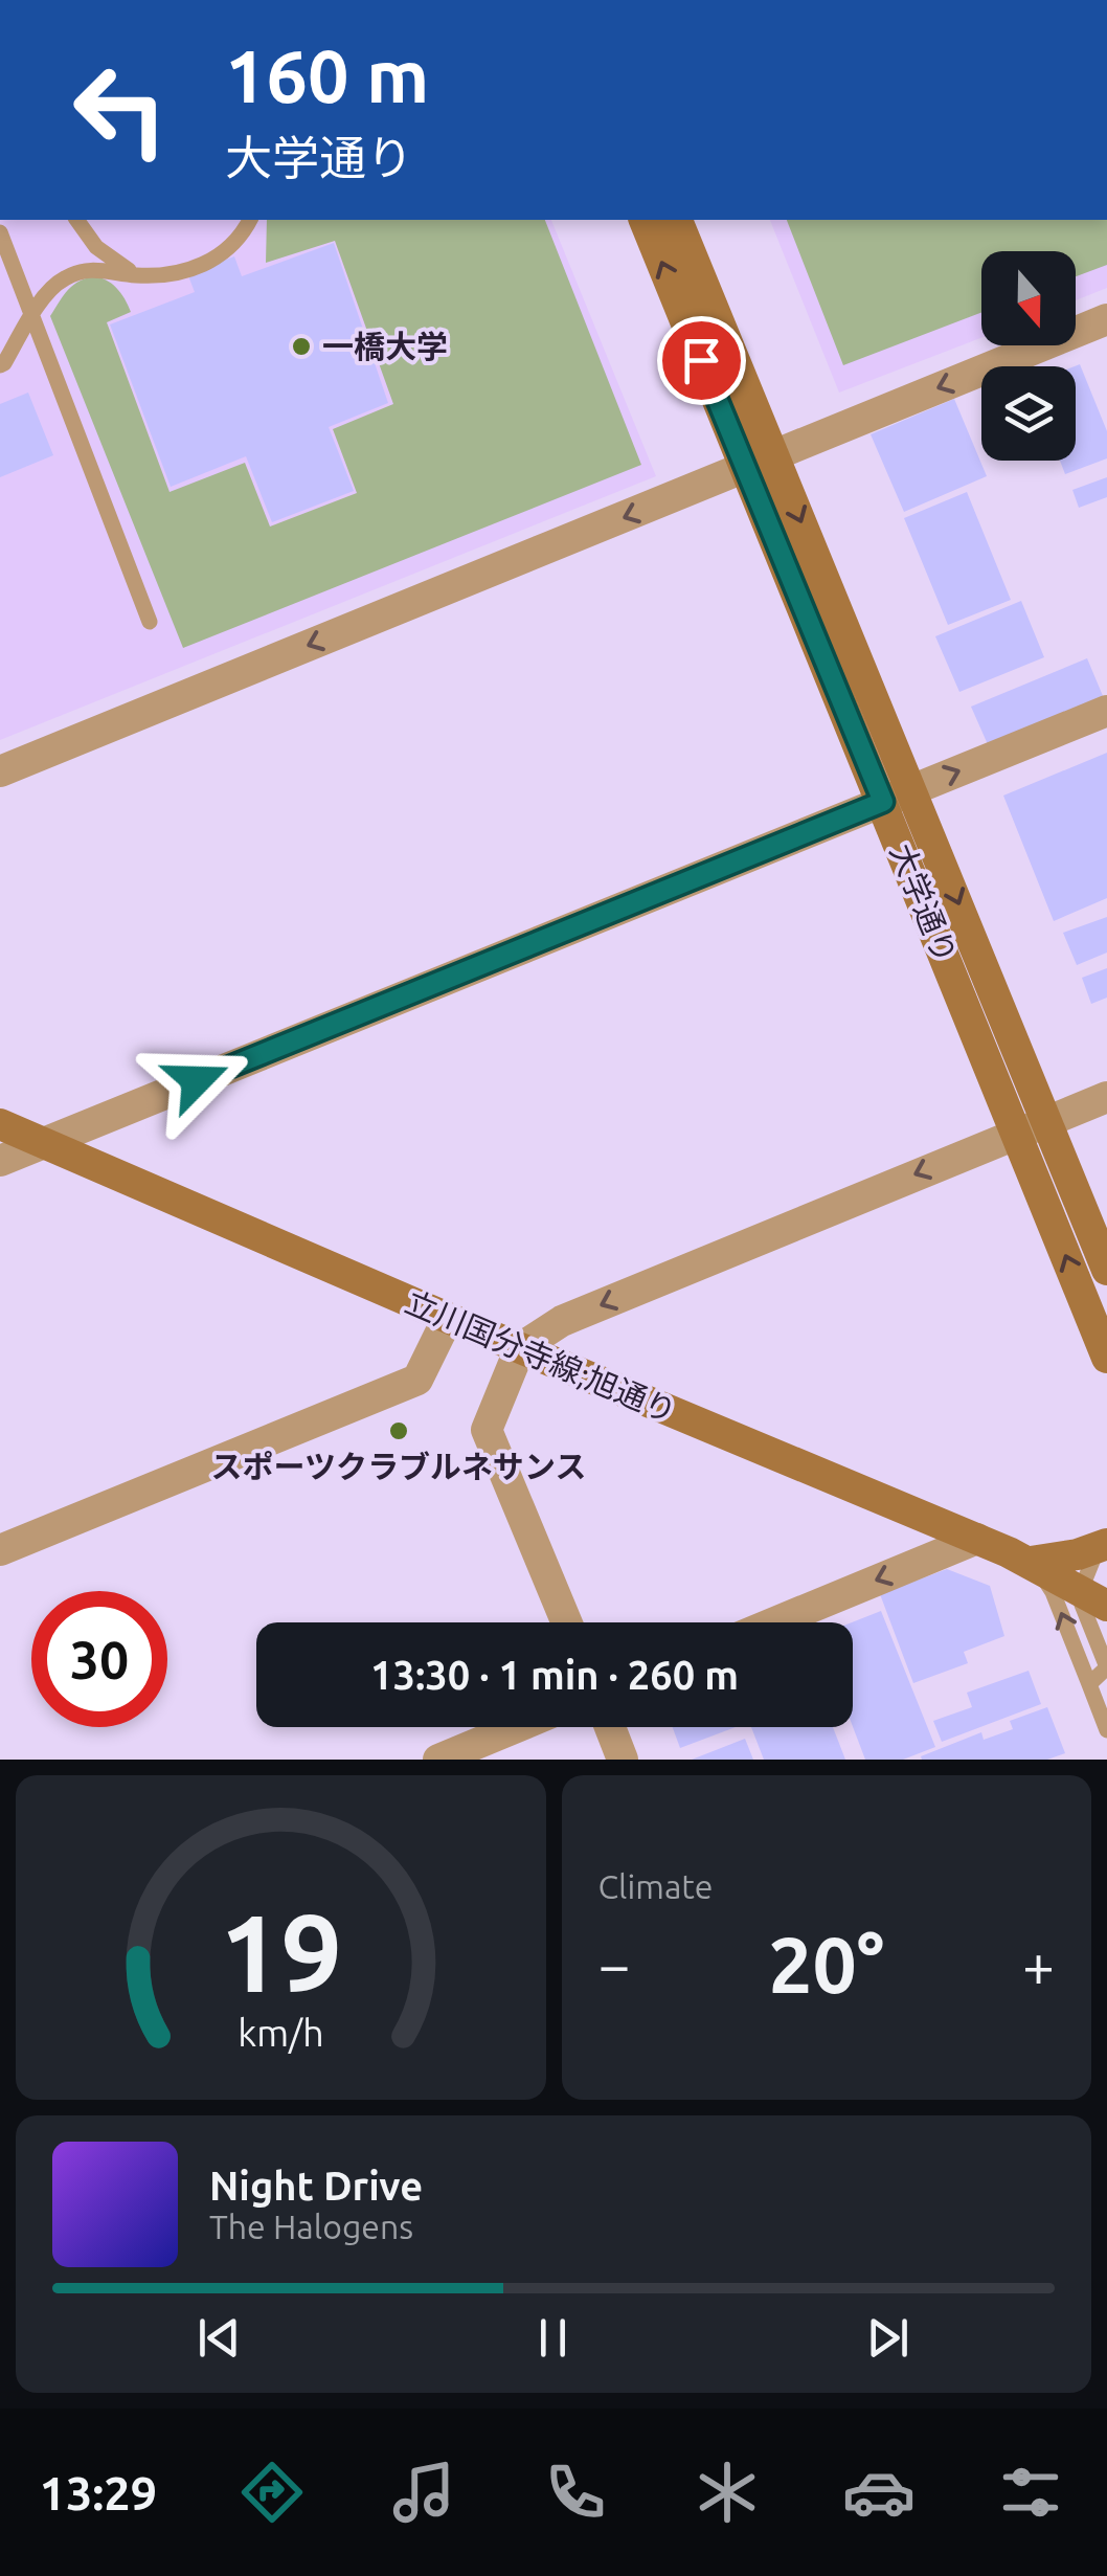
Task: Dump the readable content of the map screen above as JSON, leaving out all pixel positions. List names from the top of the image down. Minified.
{"streets":{"main road":["大学通り","立川国分寺線;旭通り"]},"places":["一橋大学","スポーツクラブルネサンス"],"north":"bottom","page":{"turn":["160 m","大学通り"],"limit":"30","trip":"13:30 · 1 min · 260 m","tile":"Climate","heat":["−","20°","+"],"song":["Night Drive","The Halogens"],"tabs":"13:29","gauge":["19","km/h"]}}
